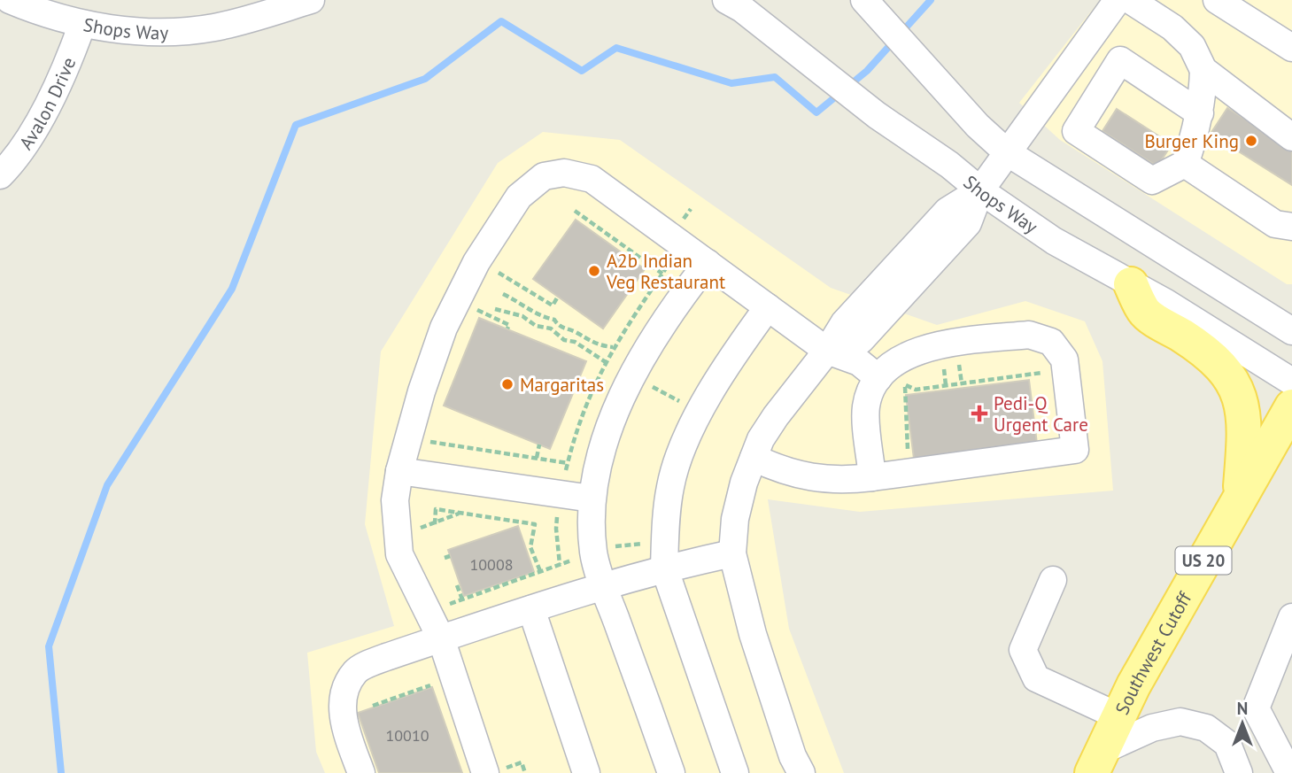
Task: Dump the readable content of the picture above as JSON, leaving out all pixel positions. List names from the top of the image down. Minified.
{"streets":{"main road":["US 20","Southwest Cutoff"],"street":["Shops Way","Avalon Drive"]},"crossings":[["Shops Way","Avalon Drive"]],"places":{"other":["Burger King","A2b Indian Veg Restaurant","Margaritas"],"health":["Pedi-Q Urgent Care"]},"house_numbers":["10008","10010"],"north":"top"}
